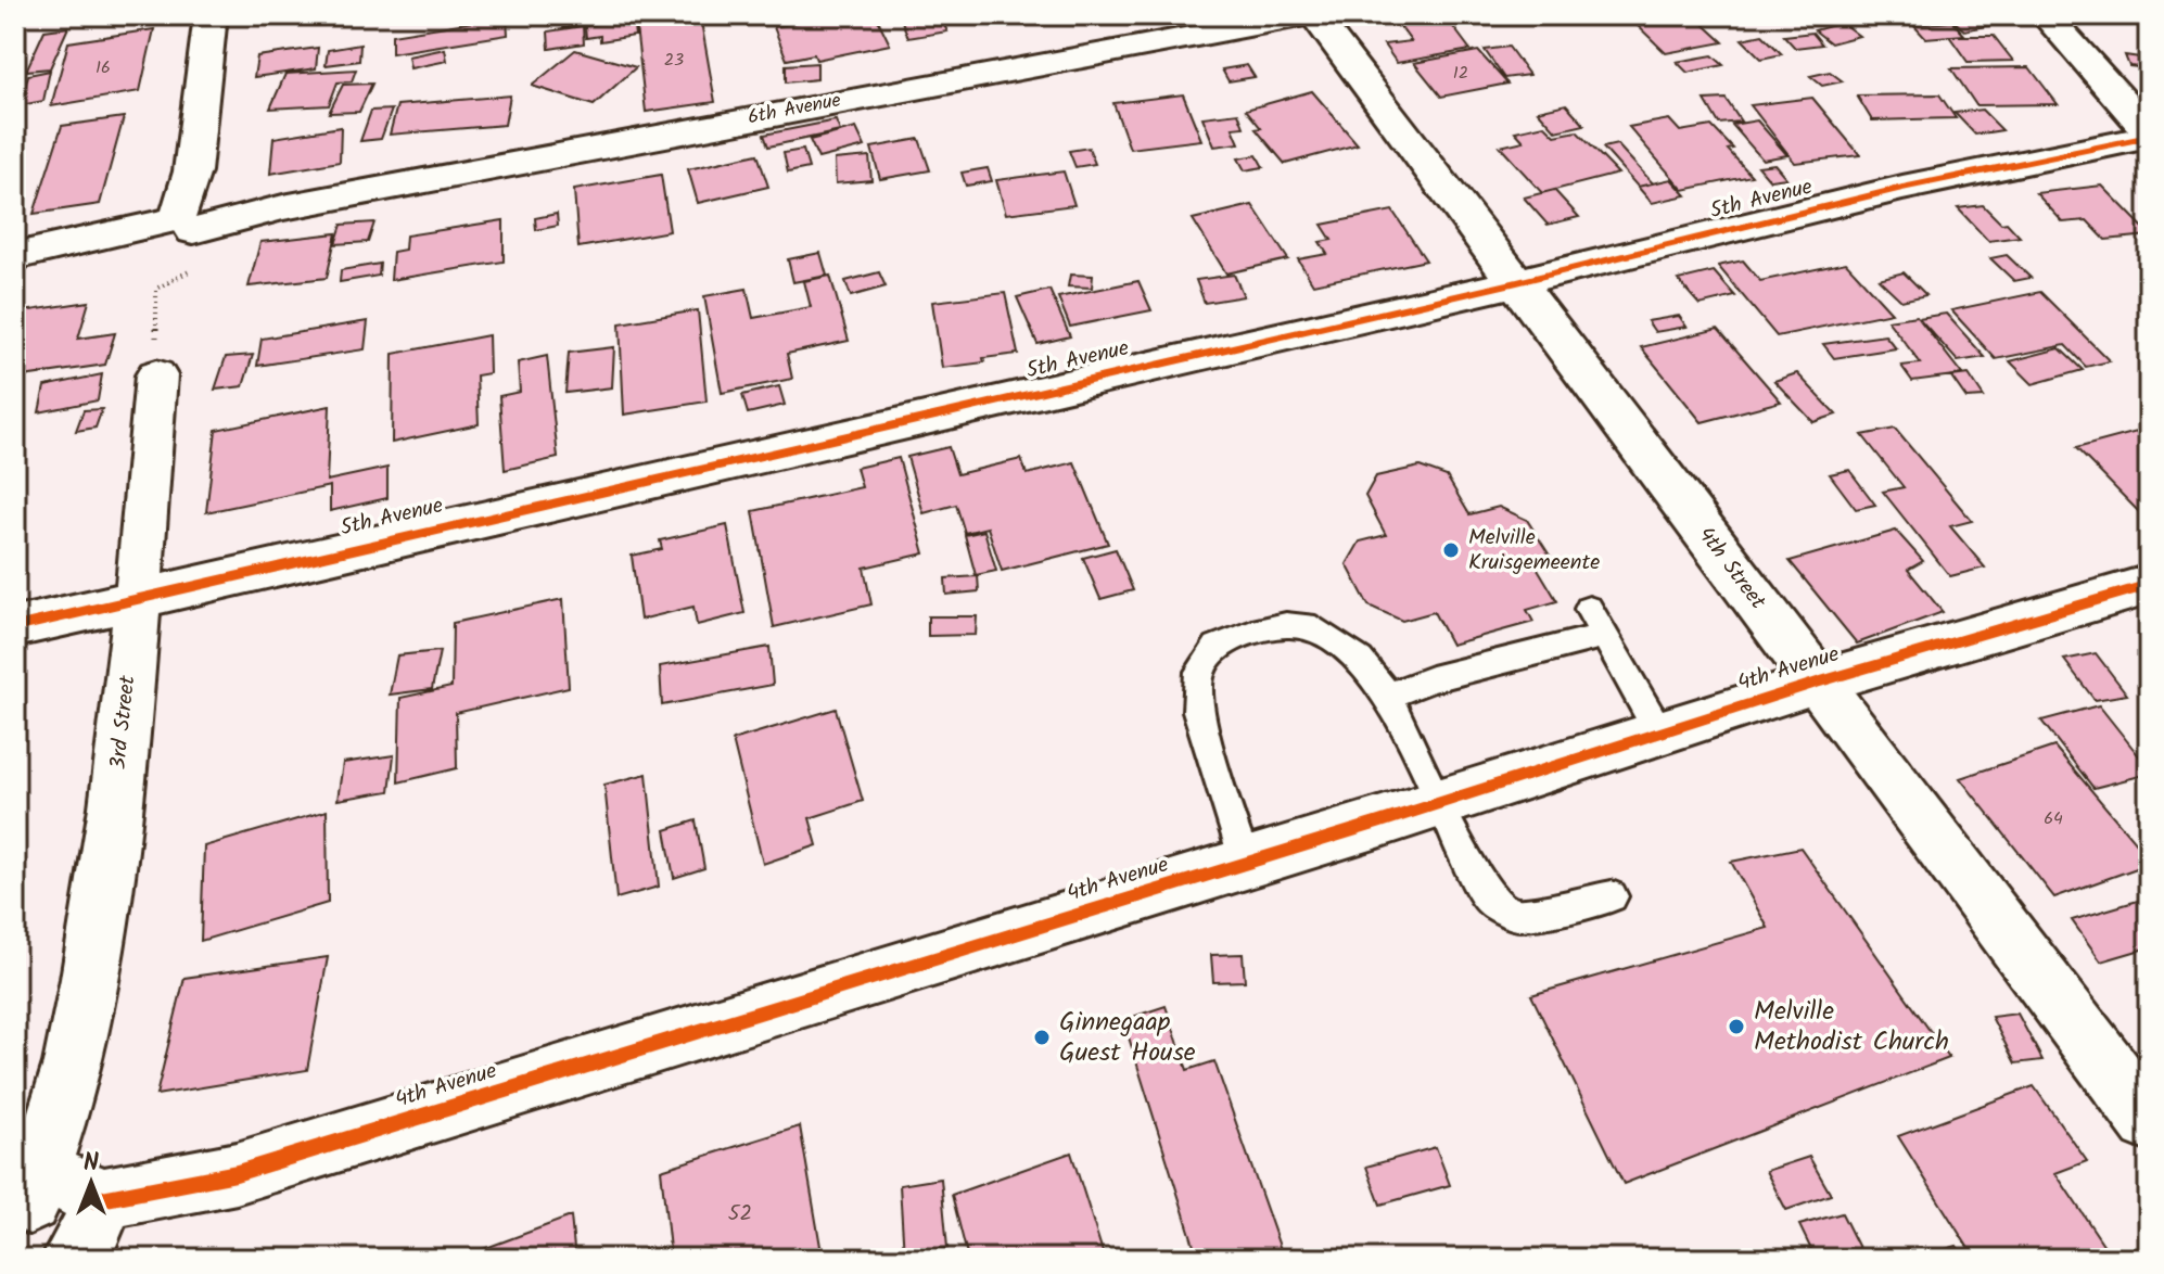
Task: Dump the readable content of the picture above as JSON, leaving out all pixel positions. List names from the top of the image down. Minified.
{"streets":{"street":["6th Avenue","5th Avenue","4th Street","4th Avenue","3rd Street"]},"crossings":[["5th Avenue","4th Street"],["5th Avenue","3rd Street"],["4th Street","4th Avenue"],["4th Avenue","3rd Street"]],"places":["Melville Kruisgemeente","Melville Methodist Church","Ginnegaap Guest House"],"house_numbers":["23","16","12","64","52"],"north":"top"}
